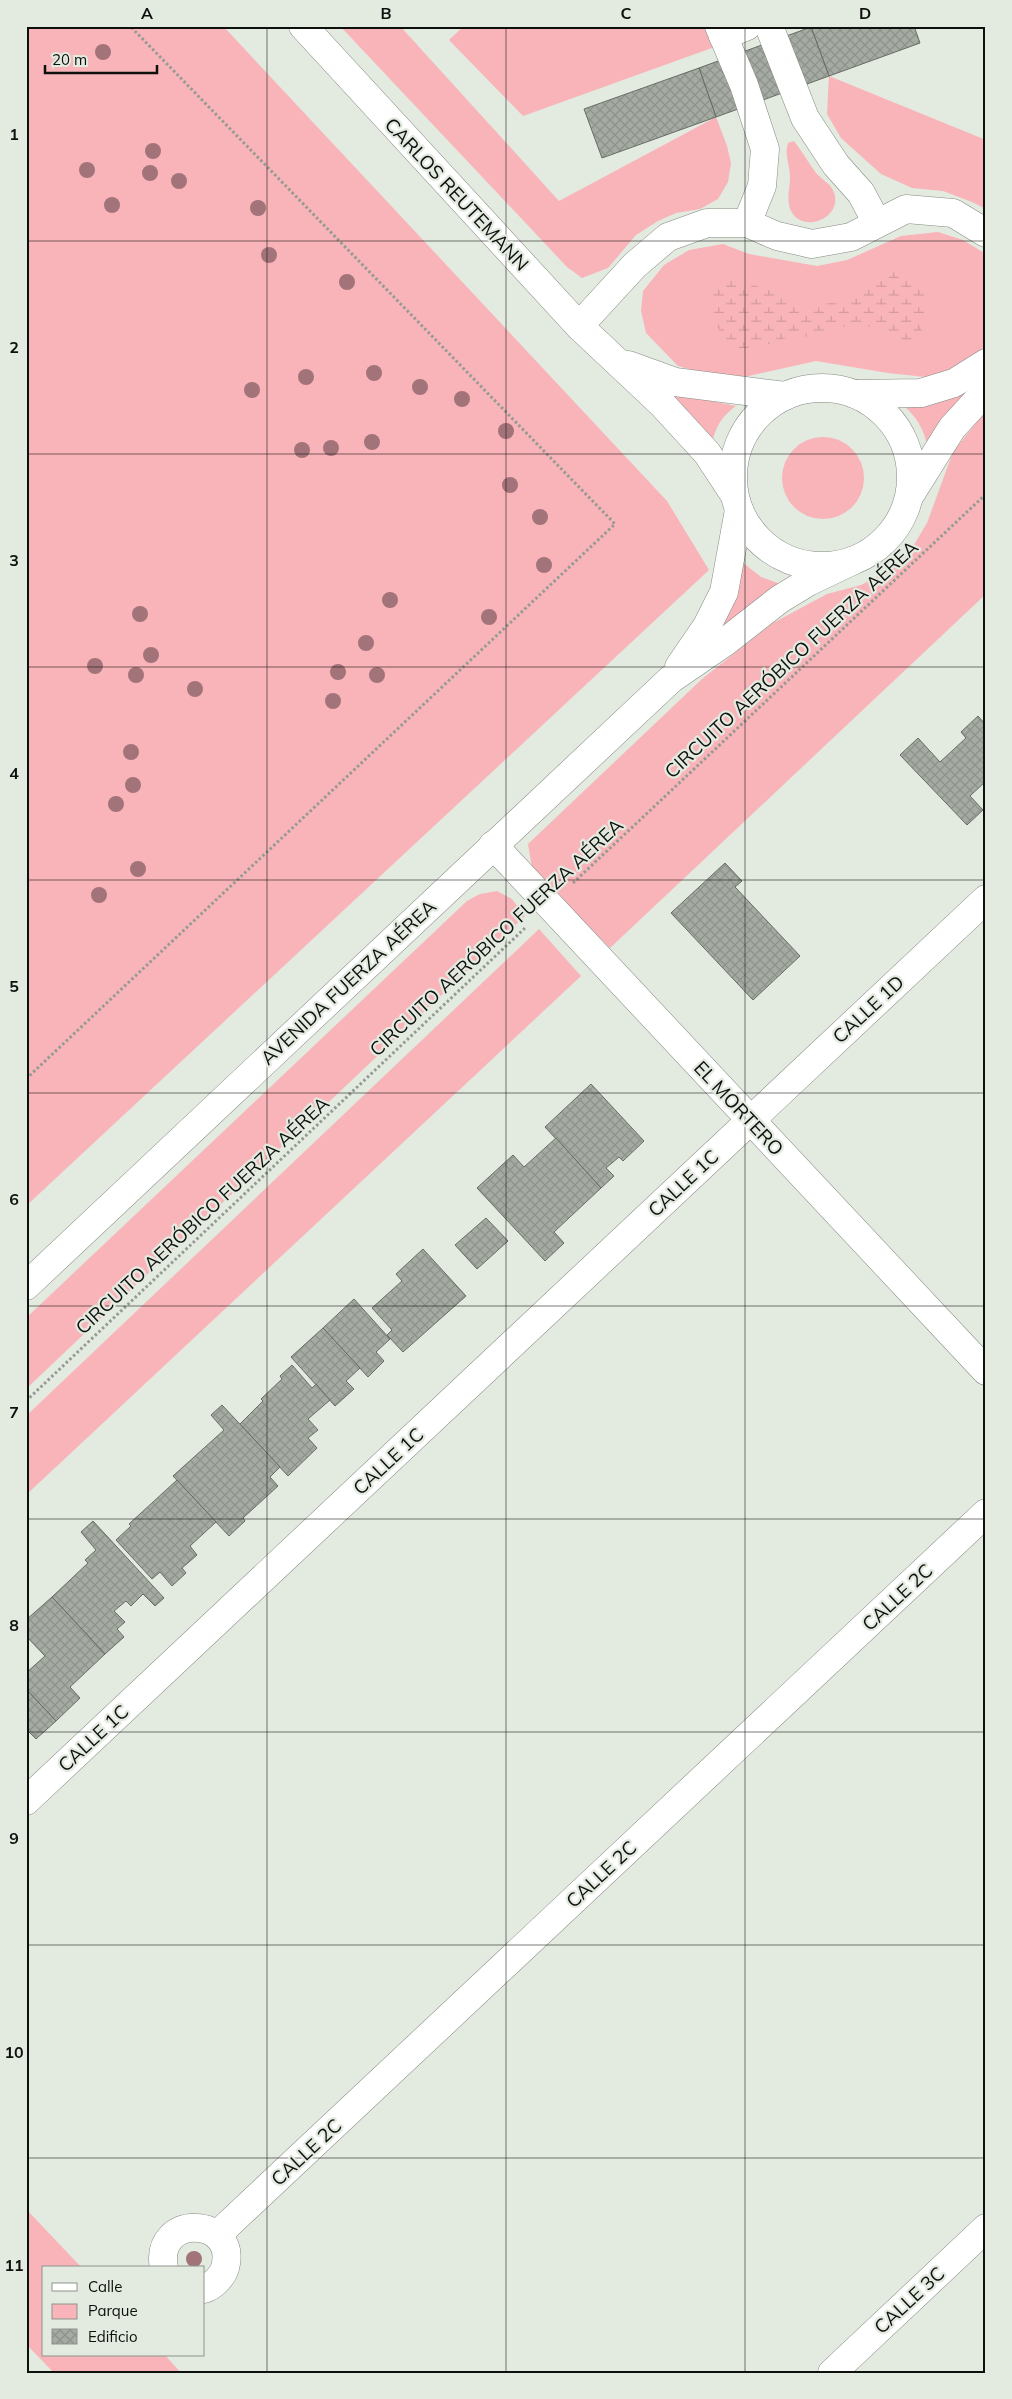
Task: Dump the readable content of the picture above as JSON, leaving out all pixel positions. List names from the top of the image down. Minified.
{"streets":{"street":["CARLOS REUTEMANN","AVENIDA FUERZA AÉREA","CALLE 1D","EL MORTERO","CALLE 1C","CALLE 2C","CALLE 3C"],"path":["CIRCUITO AERÓBICO FUERZA AÉREA"]},"crossings":[["CARLOS REUTEMANN","AVENIDA FUERZA AÉREA"],["CIRCUITO AERÓBICO FUERZA AÉREA","EL MORTERO"],["AVENIDA FUERZA AÉREA","EL MORTERO"],["CALLE 1D","EL MORTERO"],["CALLE 1D","CALLE 1C"],["EL MORTERO","CALLE 1C"]],"legend":["Calle","Parque","Edificio"],"scale_bar":"20 m","grid":{"columns":["A","B","C","D"],"rows":["1","2","3","4","5","6","7","8","9","10","11"]}}
